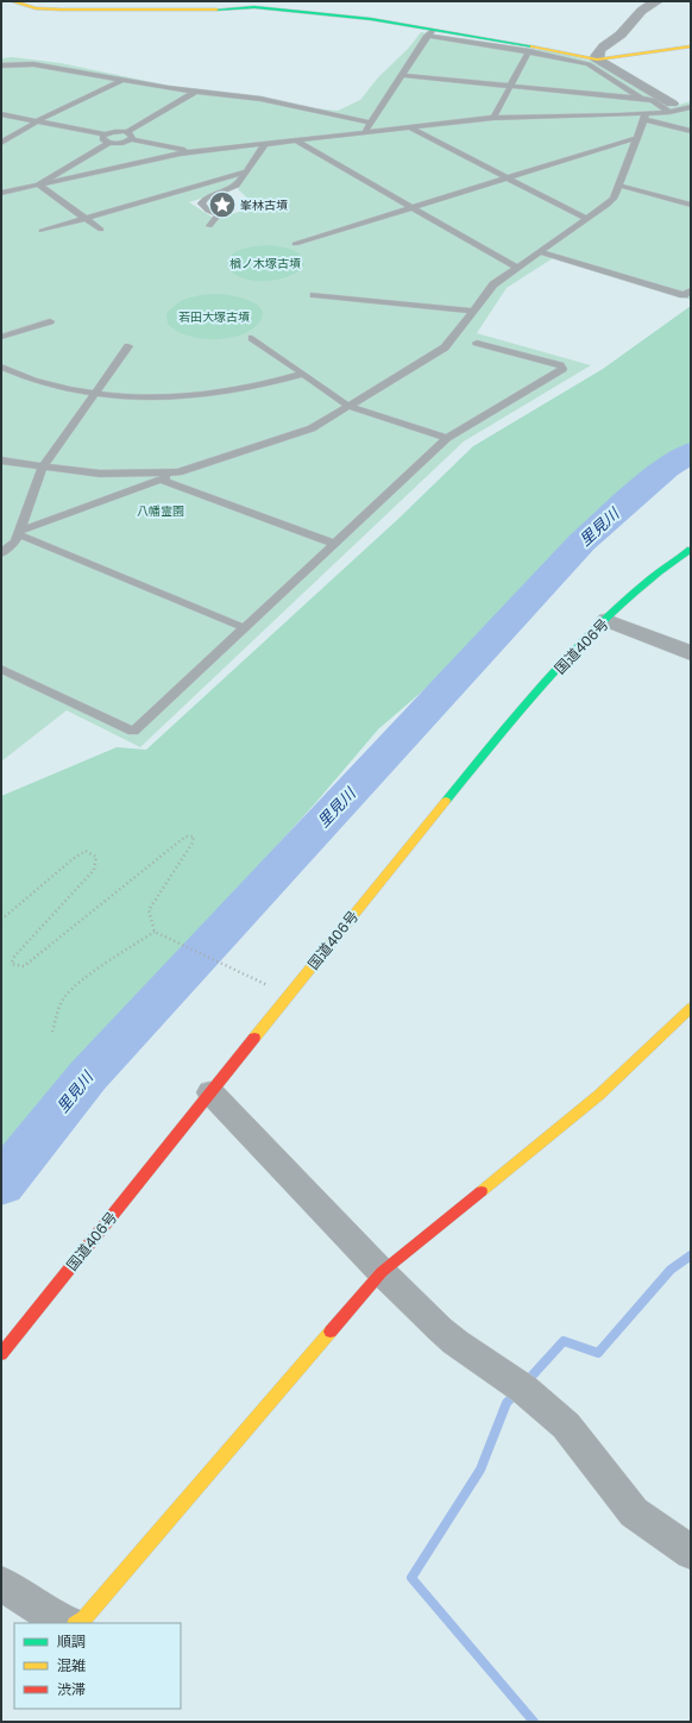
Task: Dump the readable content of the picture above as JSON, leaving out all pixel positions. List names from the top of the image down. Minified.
{"streets":{"main road":["国道406号"]},"water":["里見川"],"parks":["楢ノ木塚古墳","若田大塚古墳","八幡霊園"],"places":{"place":["峯林古墳"]},"legend":["順調","混雑","渋滞"]}
